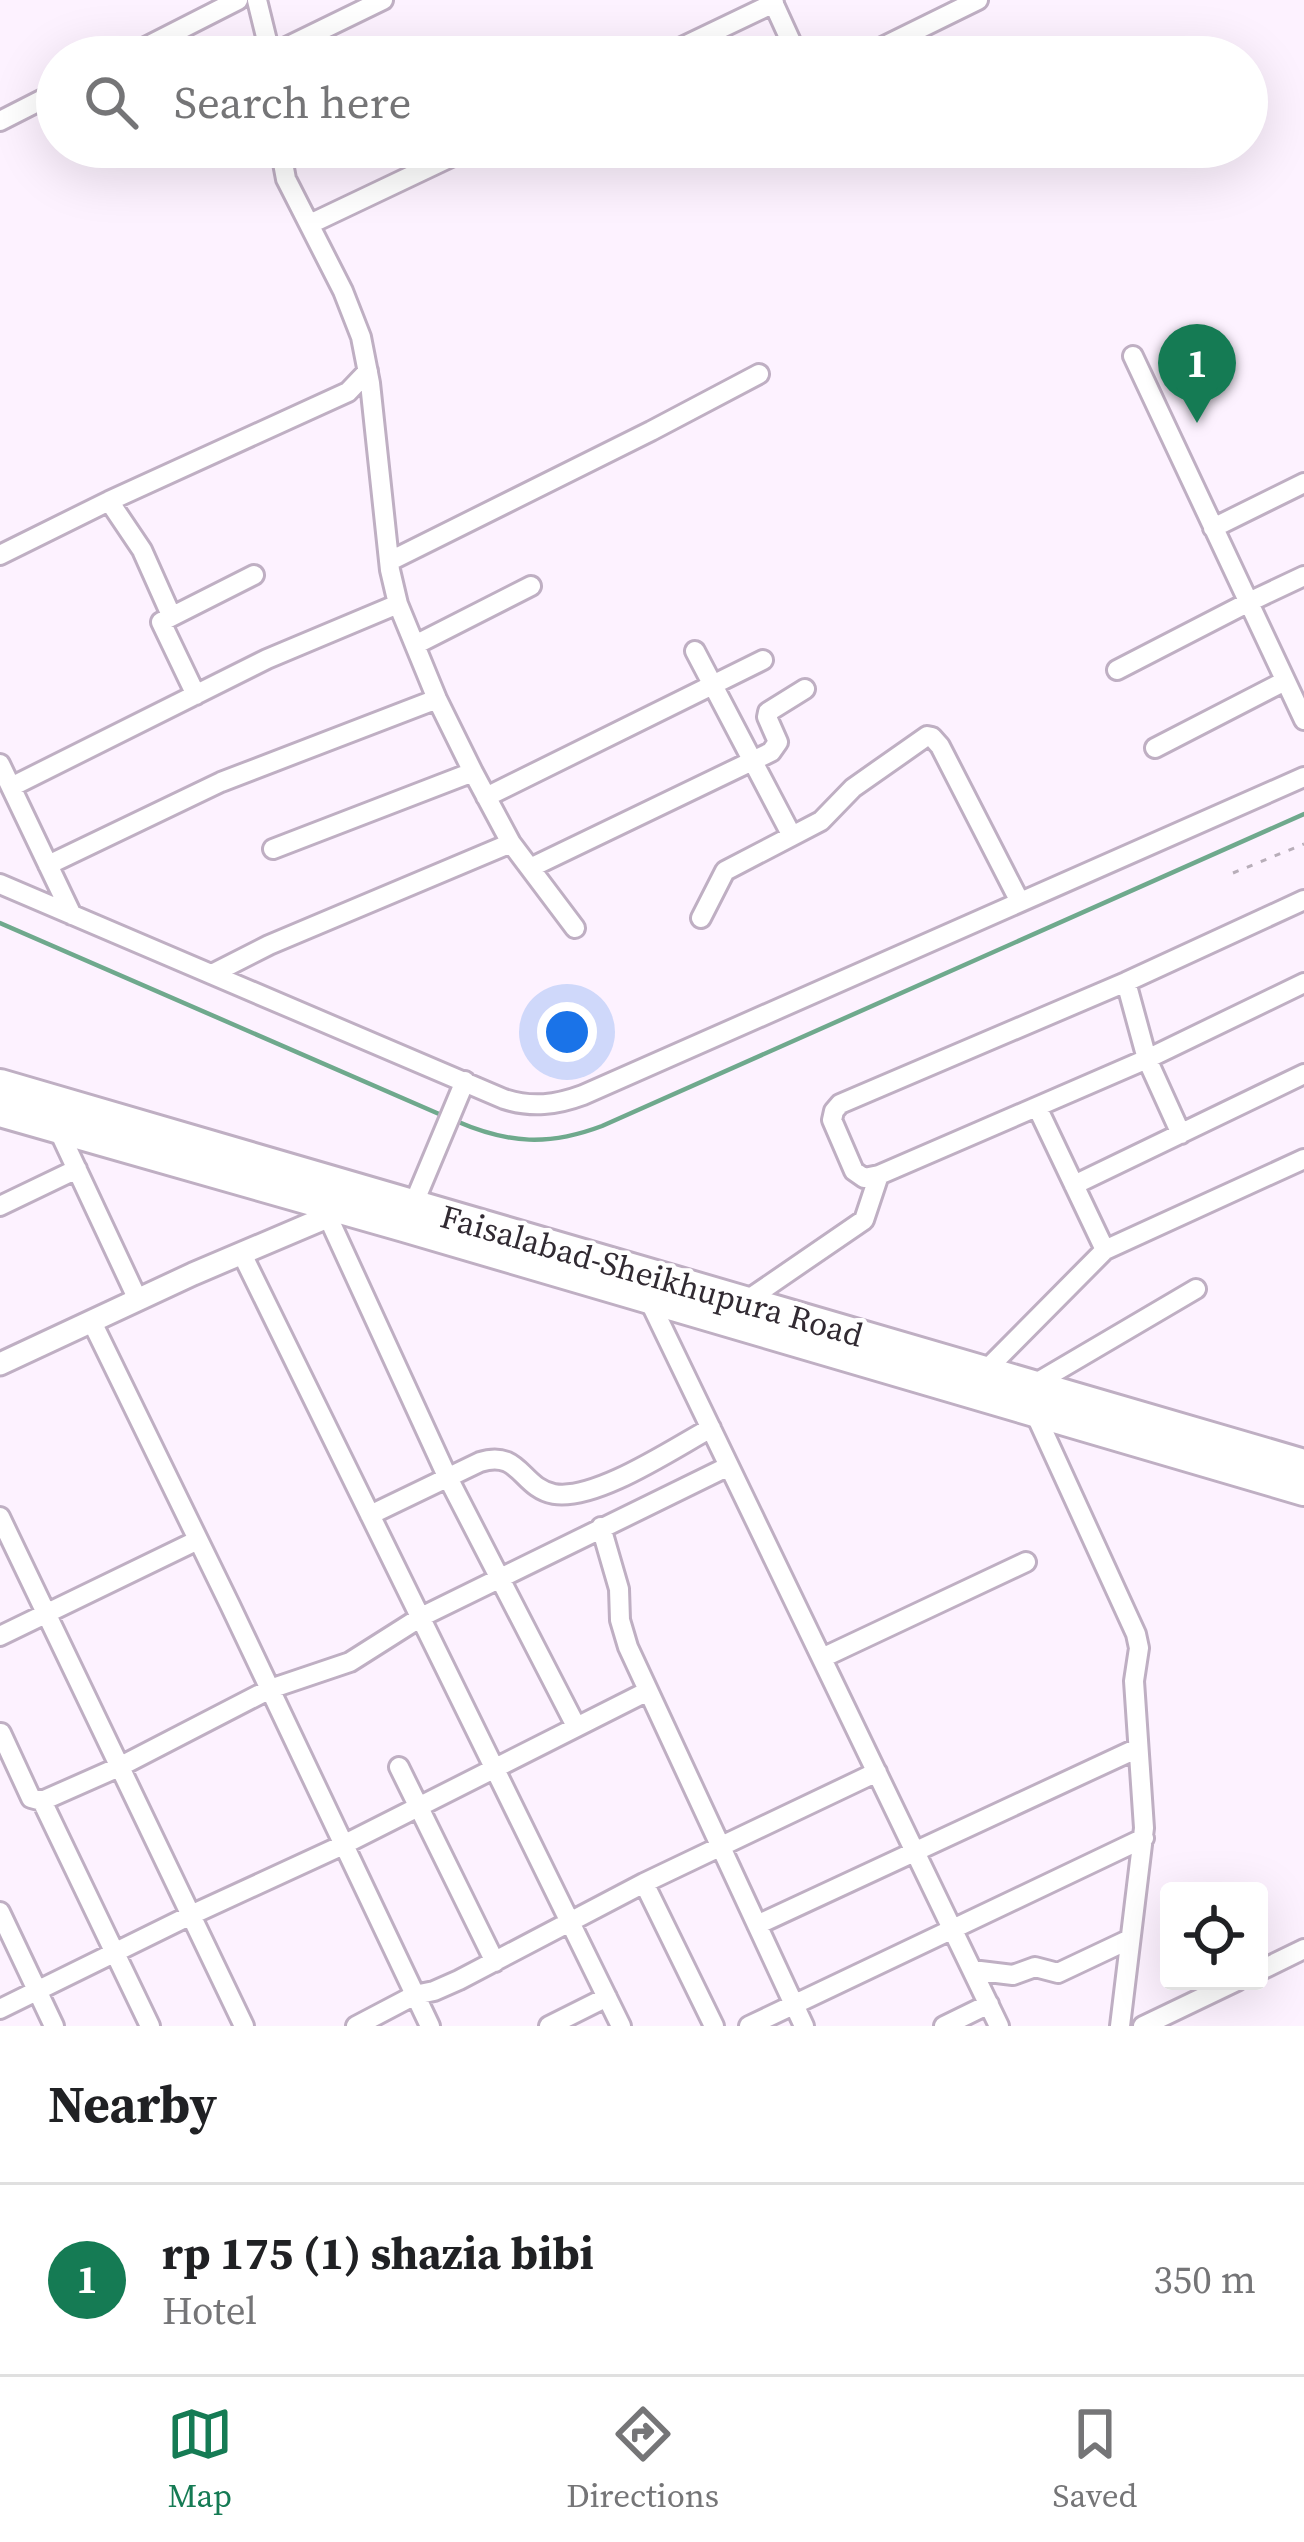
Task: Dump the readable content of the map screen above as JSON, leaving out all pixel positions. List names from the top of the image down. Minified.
{"streets":{"highway":["Faisalabad-Sheikhupura Road"]},"page":{"search":"Search here","pins":"1","heading":"Nearby","list":[{"mark":"1","name":"rp 175 (1) shazia bibi","note":"Hotel","value":"350 m"}],"nav":["Map","Directions","Saved"]}}
